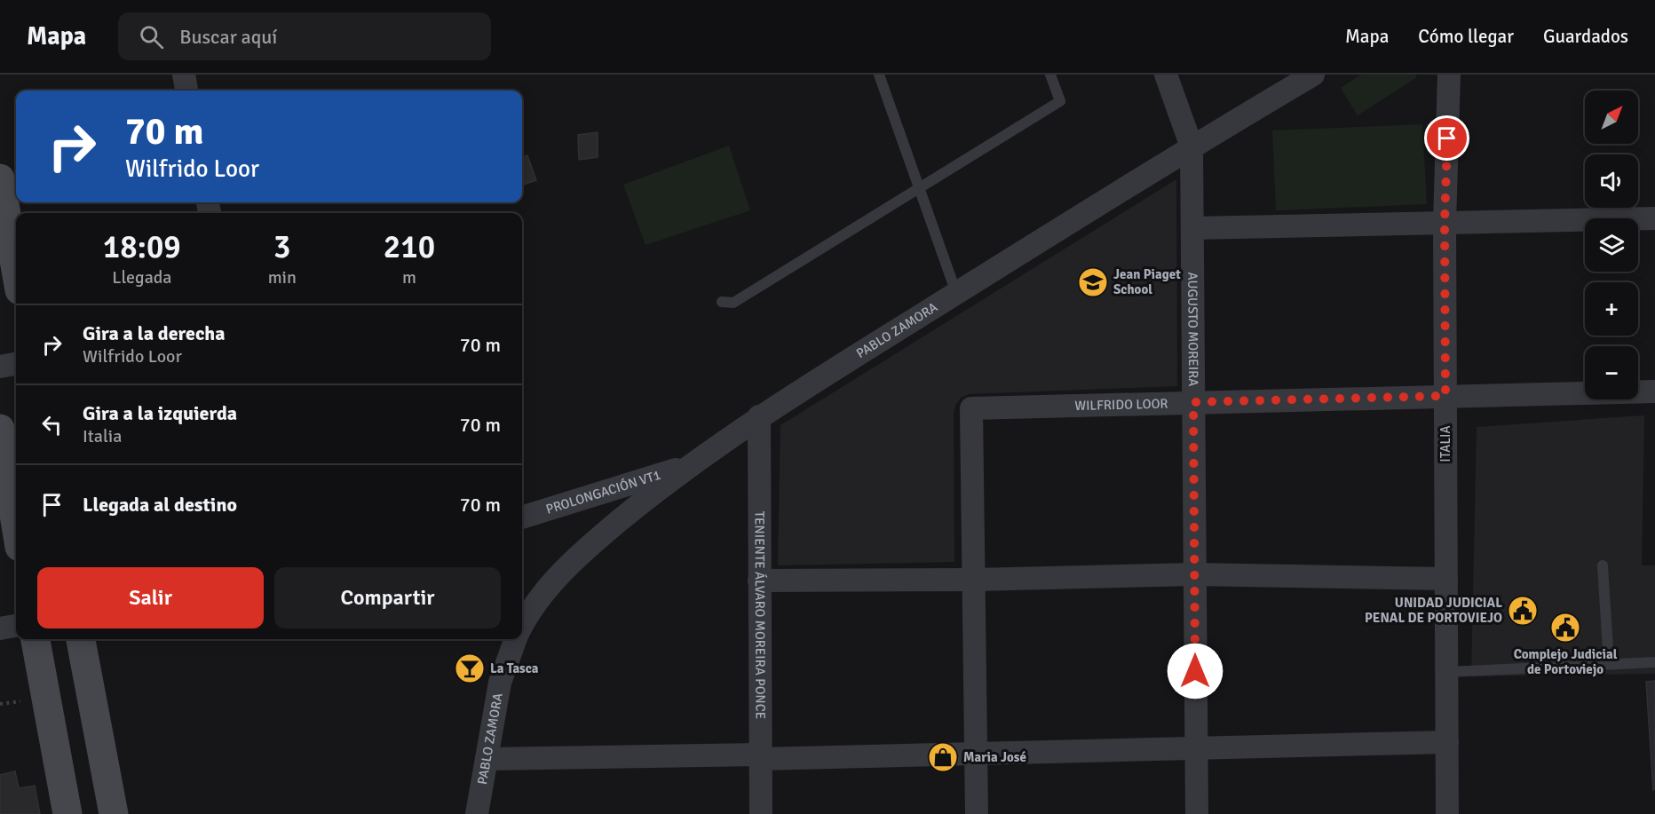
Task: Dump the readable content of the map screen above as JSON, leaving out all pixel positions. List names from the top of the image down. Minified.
{"streets":{"street":["PABLO ZAMORA","AUGUSTO MOREIRA","WILFRIDO LOOR","ITALIA","PROLONGACIÓN VT1","TENIENTE ÁLVARO MOREIRA PONCE"]},"crossings":[["PABLO ZAMORA","AUGUSTO MOREIRA"],["PABLO ZAMORA","PROLONGACIÓN VT1"],["PABLO ZAMORA","TENIENTE ÁLVARO MOREIRA PONCE"],["AUGUSTO MOREIRA","WILFRIDO LOOR"],["WILFRIDO LOOR","ITALIA"]],"places":{"school or university":["Jean Piaget School"],"public building":["UNIDAD JUDICIAL PENAL DE PORTOVIEJO","Complejo Judicial de Portoviejo"],"bar":["La Tasca"],"shop":["Maria José"]},"north":"top right","page":{"header":"Mapa","search":"Buscar aquí","nav":["Mapa","Cómo llegar","Guardados"],"map_buttons":["+","−"],"turn":["70 m","Wilfrido Loor"],"eta":["18:09","Llegada","3","min","210","m"],"list":[{"name":"Gira a la derecha","note":"Wilfrido Loor","value":"70 m"},{"name":"Gira a la izquierda","note":"Italia","value":"70 m"},{"name":"Llegada al destino","value":"70 m"}],"buttons":["Salir","Compartir"]}}
